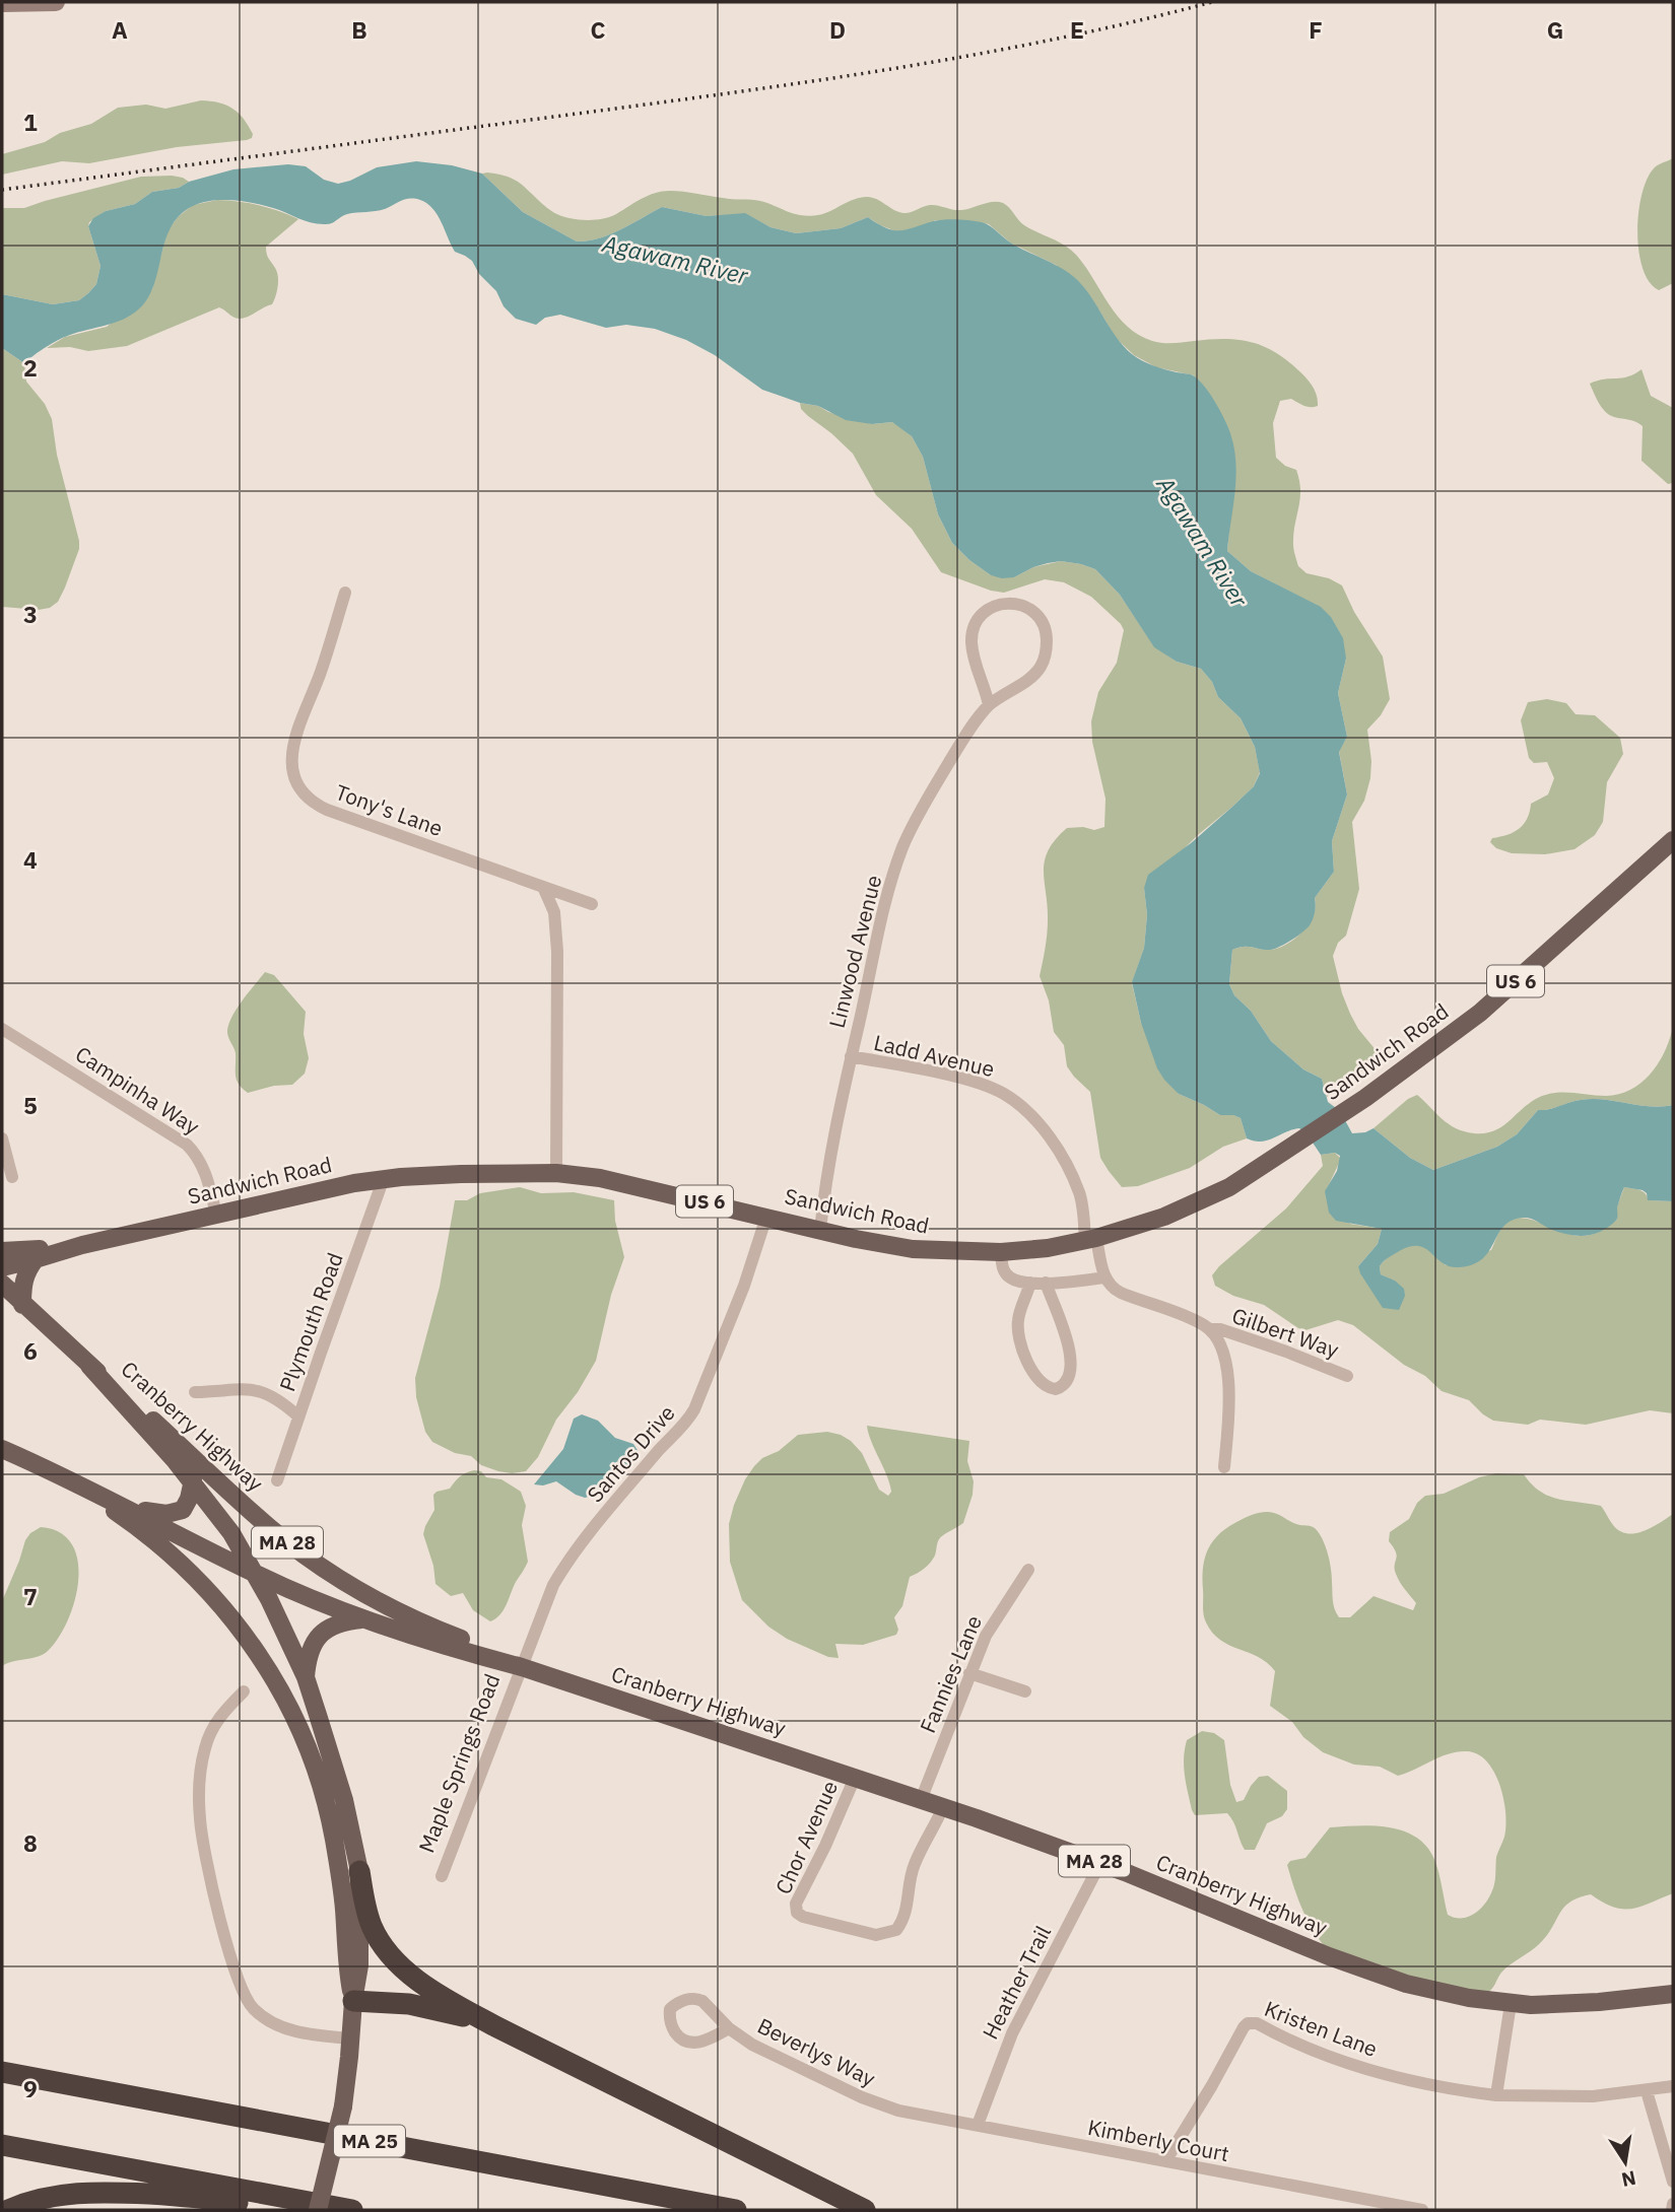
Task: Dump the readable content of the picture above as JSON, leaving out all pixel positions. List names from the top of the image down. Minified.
{"streets":{"highway":["MA 25"],"main road":["US 6","Sandwich Road","Cranberry Highway","MA 28"],"street":["Tony's Lane","Linwood Avenue","Ladd Avenue","Campinha Way","Plymouth Road","Gilbert Way","Santos Drive","Fannies Lane","Maple Springs Road","Chor Avenue","Heather Trail","Kristen Lane","Beverlys Way","Kimberly Court"]},"crossings":[["Linwood Avenue","Sandwich Road"],["Linwood Avenue","Ladd Avenue"],["Sandwich Road","Ladd Avenue"],["Sandwich Road","Campinha Way"],["Sandwich Road","Plymouth Road"],["Sandwich Road","Santos Drive"],["Ladd Avenue","Gilbert Way"],["Cranberry Highway","Santos Drive"],["Cranberry Highway","Fannies Lane"],["Cranberry Highway","Maple Springs Road"],["Cranberry Highway","Chor Avenue"],["Cranberry Highway","Heather Trail"],["Santos Drive","Maple Springs Road"],["Heather Trail","Kimberly Court"],["Kristen Lane","Kimberly Court"],["Beverlys Way","Kimberly Court"]],"water":["Agawam River"],"north":"bottom","grid":{"columns":["A","B","C","D","E","F","G"],"rows":["1","2","3","4","5","6","7","8","9"]}}
